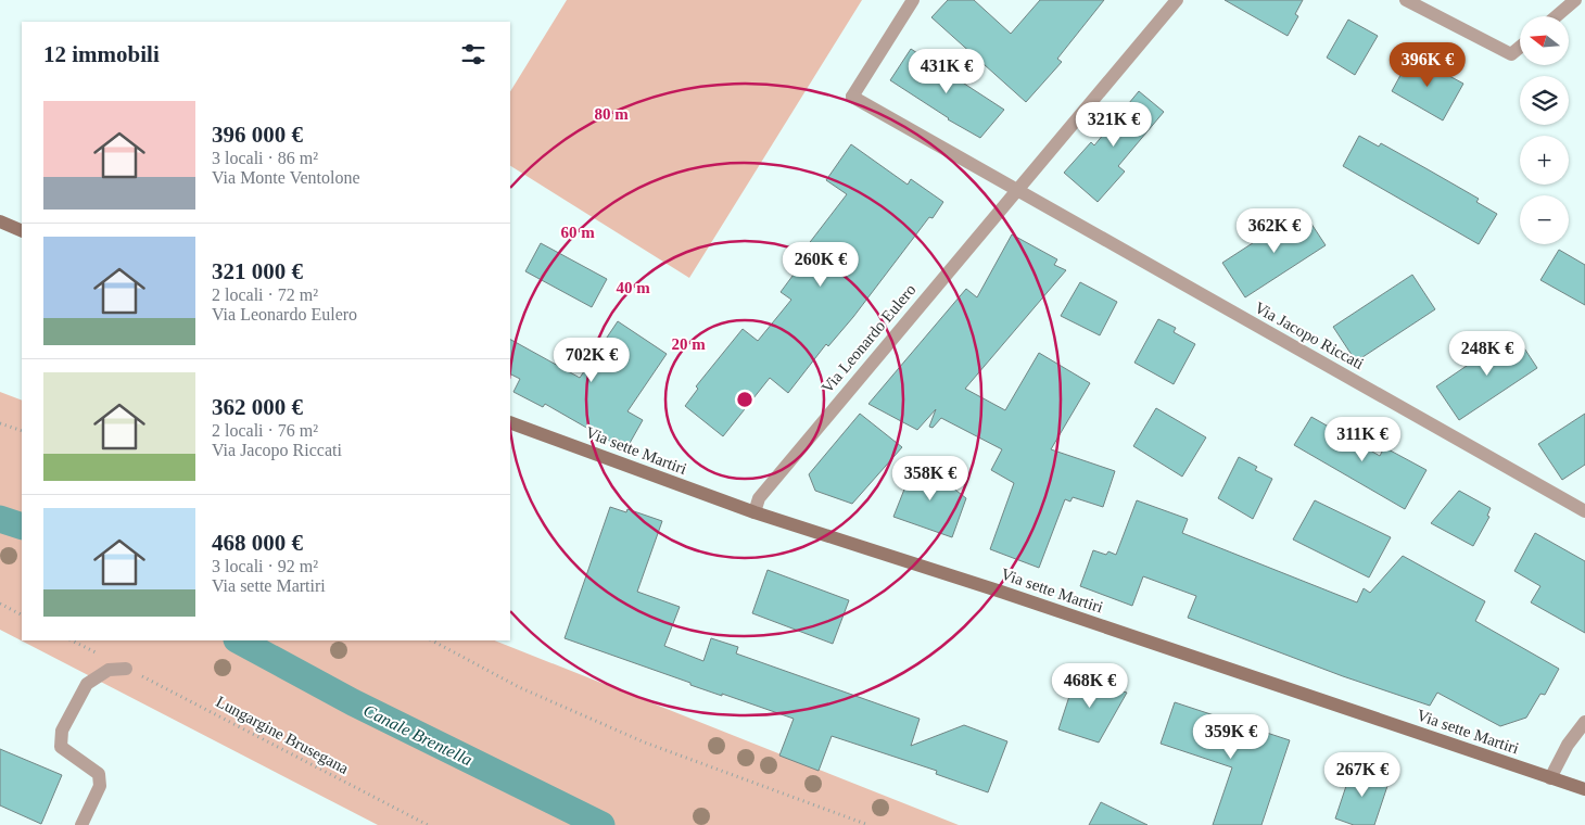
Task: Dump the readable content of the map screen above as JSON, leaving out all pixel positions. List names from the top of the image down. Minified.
{"streets":{"main road":["Via sette Martiri"],"street":["Via Jacopo Riccati","Via Leonardo Eulero"],"path":["Lungargine Brusegana"]},"crossings":[["Via Jacopo Riccati","Via Leonardo Eulero"],["Via Leonardo Eulero","Via sette Martiri"]],"water":["Canale Brentella"],"north":"left","page":{"map_buttons":["+","−"],"heading":"12 immobili","price":["396K €","431K €","321K €","362K €","260K €","248K €","702K €","311K €","358K €","468K €","359K €","267K €"],"list":[{"name":"396 000 €","note":"3 locali · 86 m² · Via Monte Ventolone"},{"name":"321 000 €","note":"2 locali · 72 m² · Via Leonardo Eulero"},{"name":"362 000 €","note":"2 locali · 76 m² · Via Jacopo Riccati"},{"name":"468 000 €","note":"3 locali · 92 m² · Via sette Martiri"}]},"rings":["80 m","60 m","40 m","20 m"]}
